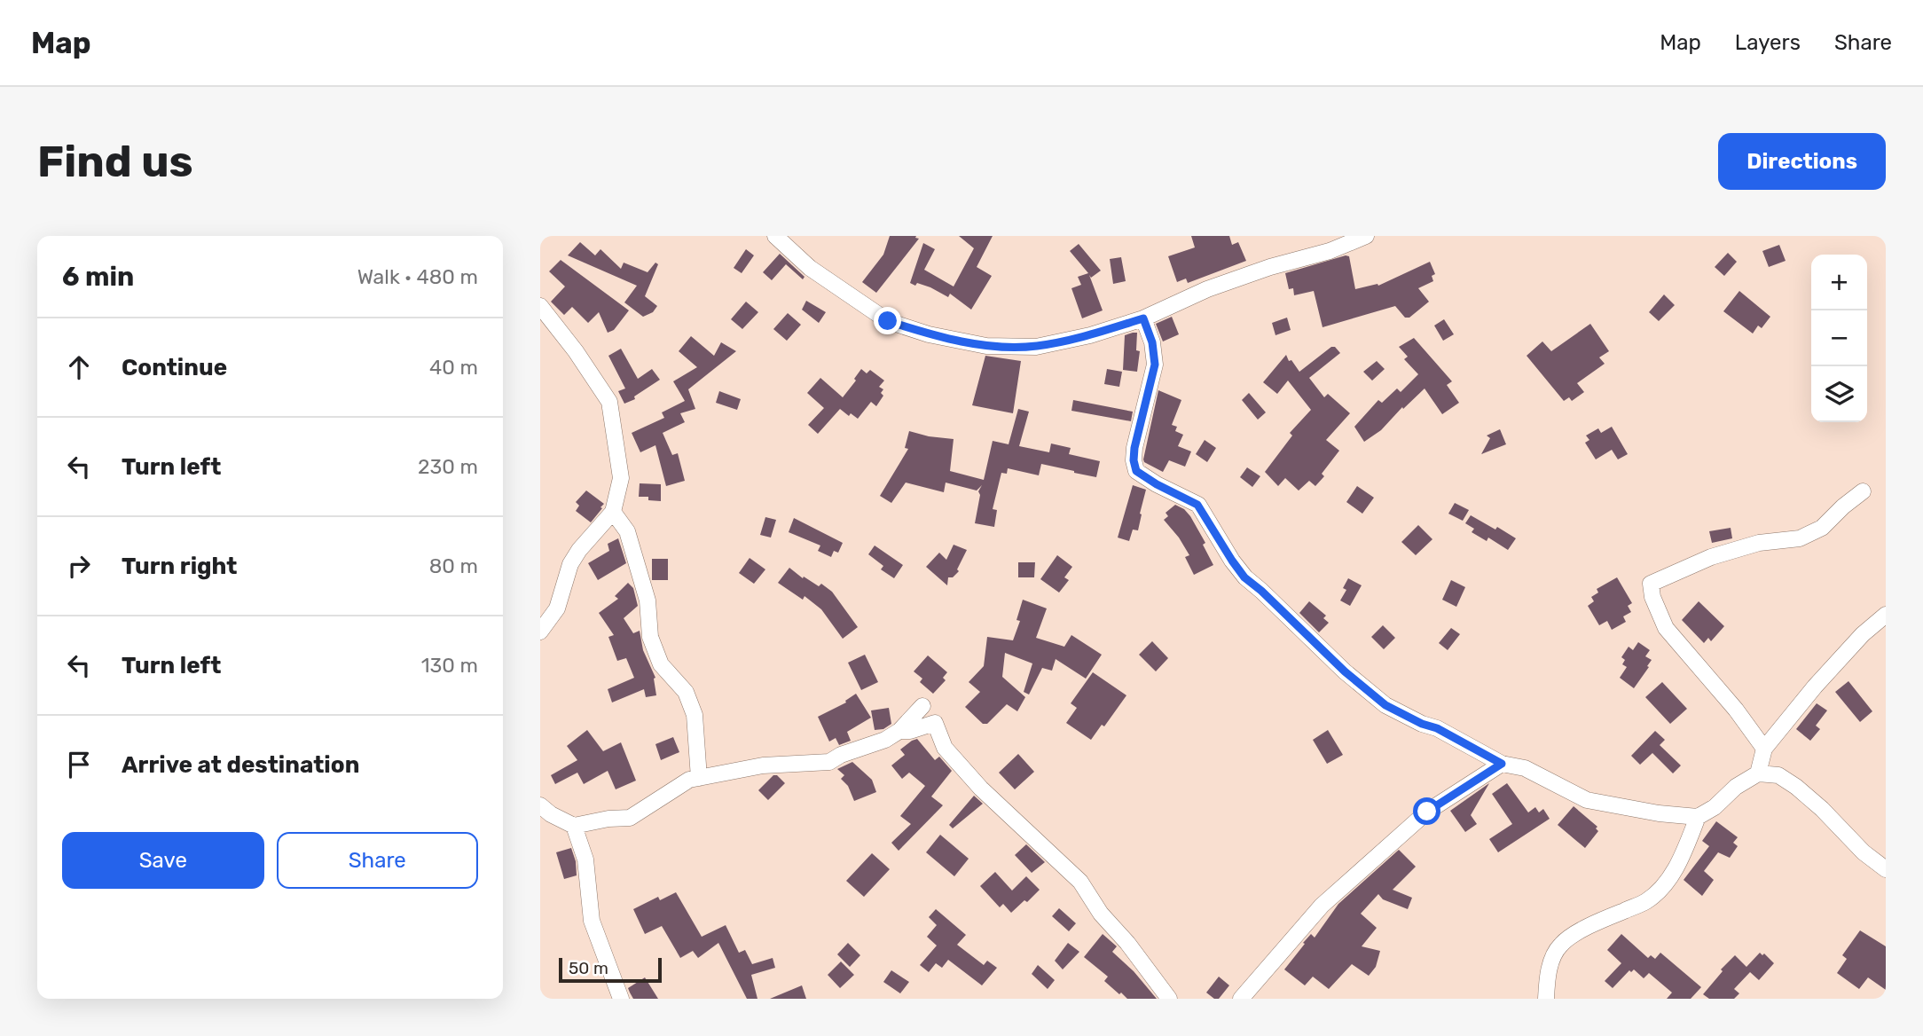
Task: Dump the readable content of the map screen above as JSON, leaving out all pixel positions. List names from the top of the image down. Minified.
{"scale_bar":"50 m","page":{"header":"Map","nav":["Map","Layers","Share"],"buttons":["Directions",["Save","Share"]],"title":"Find us","heading":["6 min","Walk · 480 m"],"map_buttons":["+","−"],"list":[["Continue","40 m"],["Turn left","230 m"],["Turn right","80 m"],["Turn left","130 m"],"Arrive at destination"],"scale":"50 m"}}
